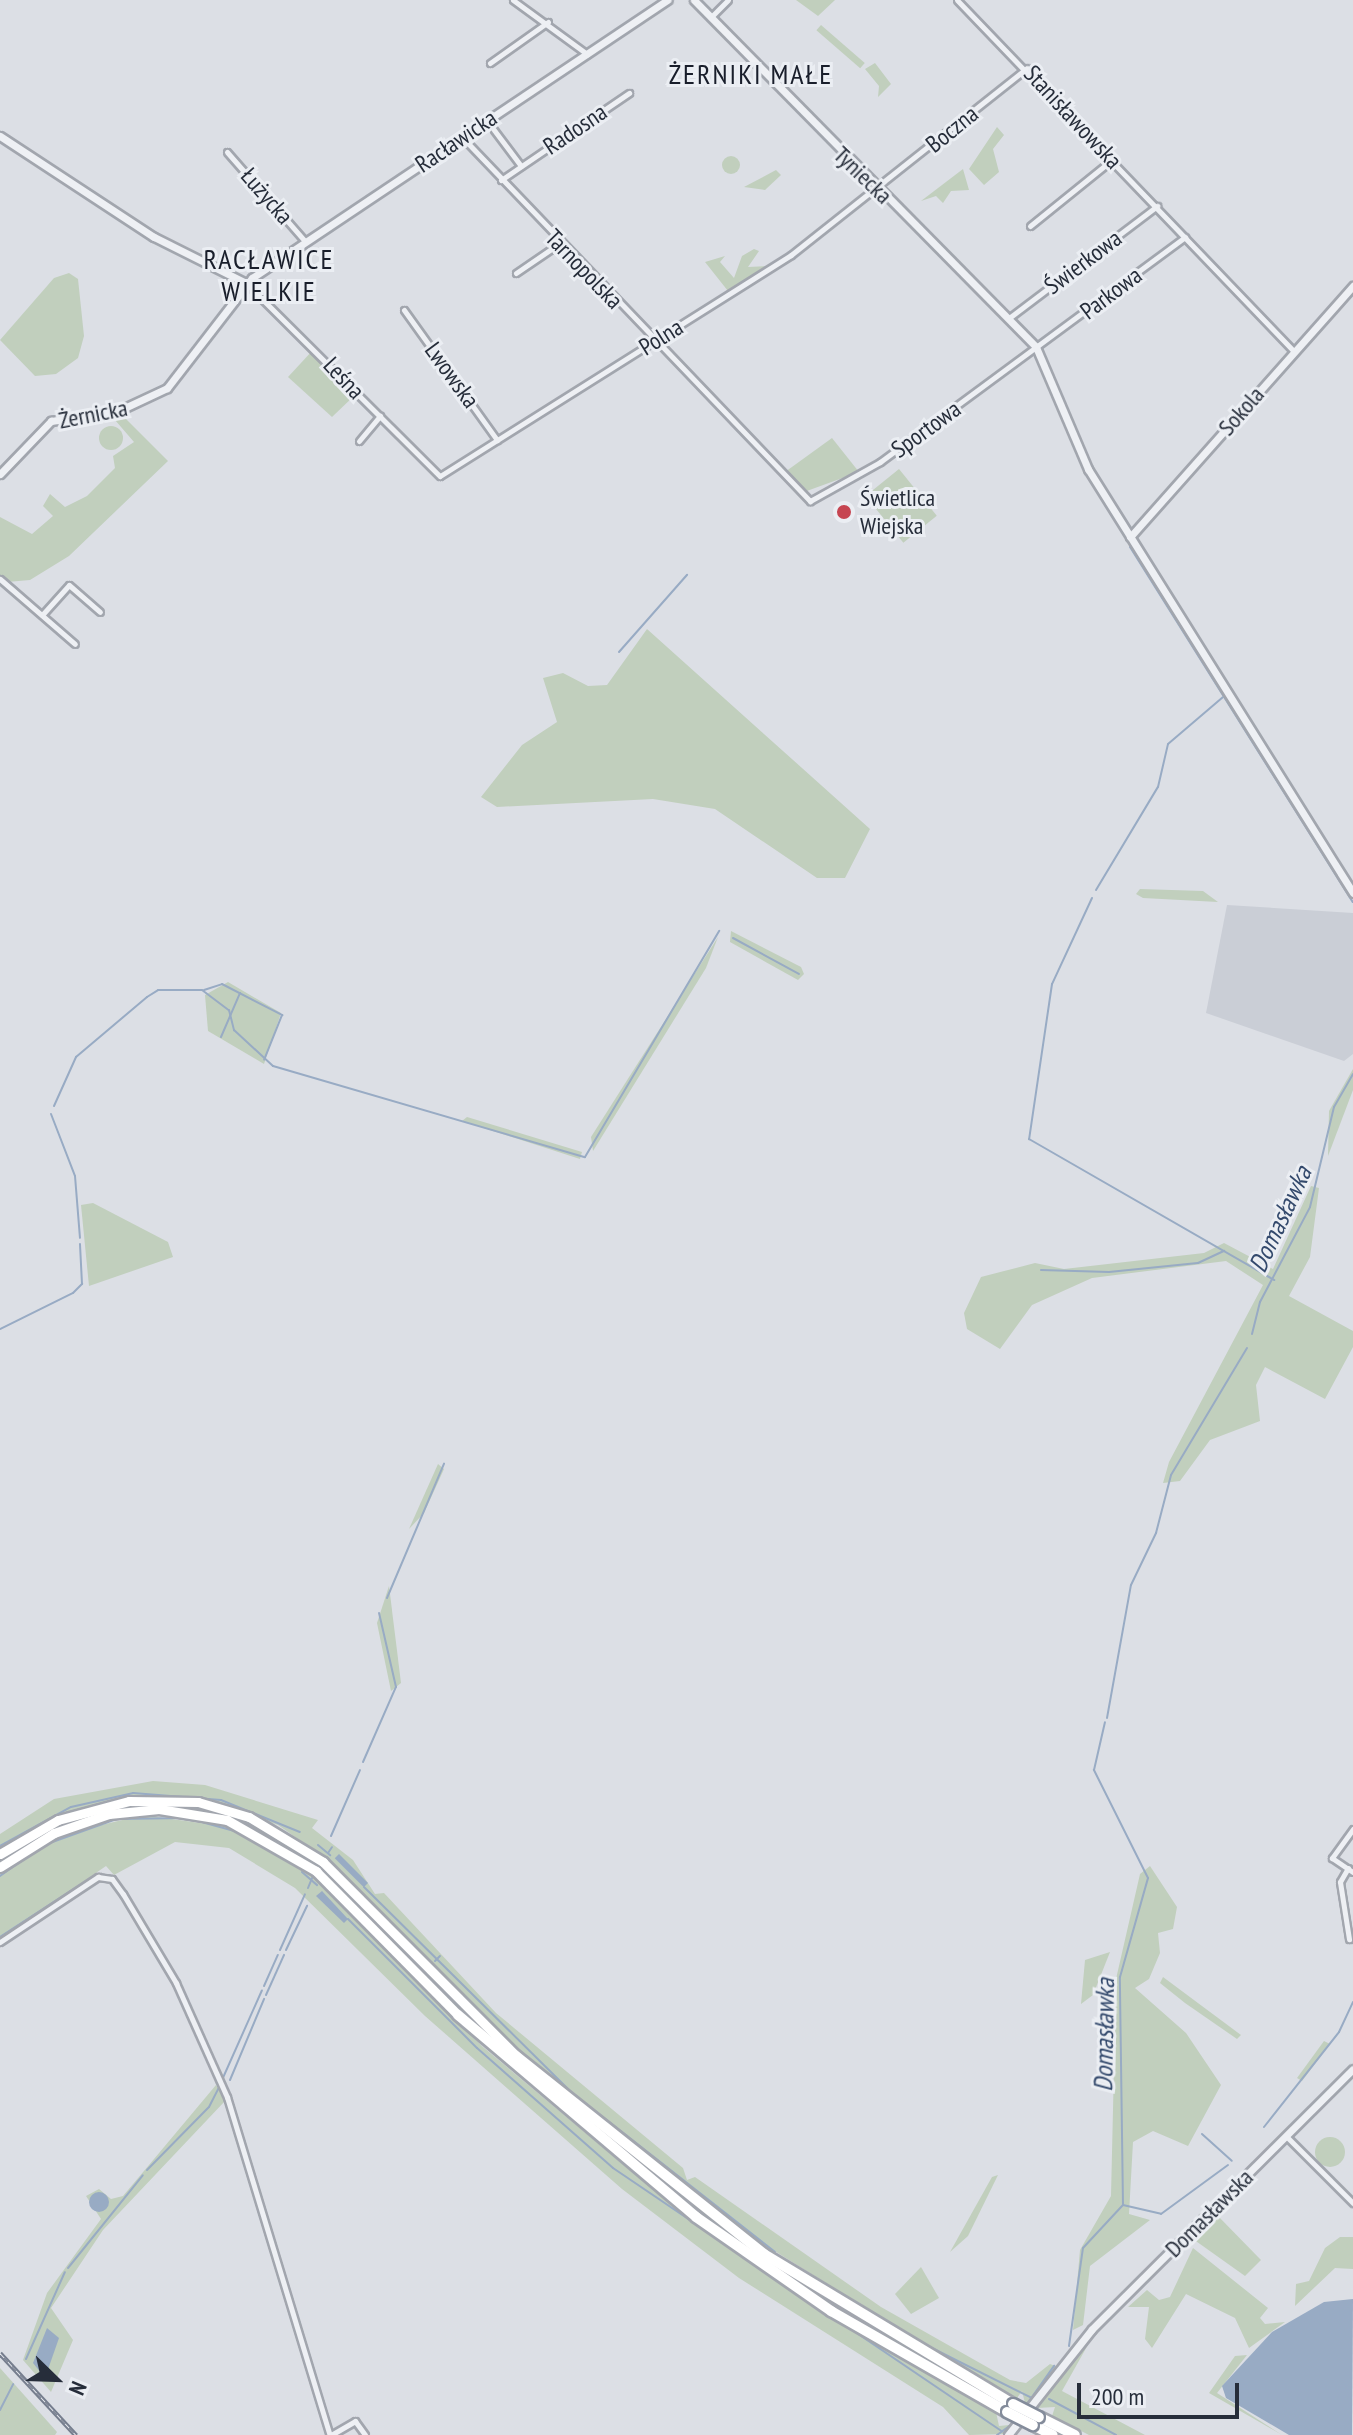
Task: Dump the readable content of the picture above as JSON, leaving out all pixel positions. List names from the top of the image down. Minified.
{"streets":{"street":["Stanisławowska","Radosna","Boczna","Racławicka","Tyniecka","Łużycka","Świerkowa","Tarnopolska","Parkowa","Polna","Lwowska","Leśna","Sokola","Żernicka","Sportowa","Domasławska"]},"crossings":[["Stanisławowska","Boczna"],["Stanisławowska","Świerkowa"],["Stanisławowska","Parkowa"],["Stanisławowska","Sokola"],["Radosna","Tarnopolska"],["Boczna","Tyniecka"],["Boczna","Polna"],["Racławicka","Łużycka"],["Racławicka","Tarnopolska"],["Racławicka","Leśna"],["Racławicka","Żernicka"],["Tyniecka","Świerkowa"],["Tyniecka","Parkowa"],["Tyniecka","Polna"],["Tyniecka","Sokola"],["Tyniecka","Sportowa"],["Tarnopolska","Polna"],["Tarnopolska","Sportowa"],["Parkowa","Sportowa"],["Polna","Lwowska"],["Polna","Leśna"],["Leśna","Żernicka"]],"districts":["ŻERNIKI MAŁE","RACŁAWICE WIELKIE"],"water":["Domasławka"],"places":["Świetlica Wiejska"],"scale_bar":"200 m","north":"bottom right"}
